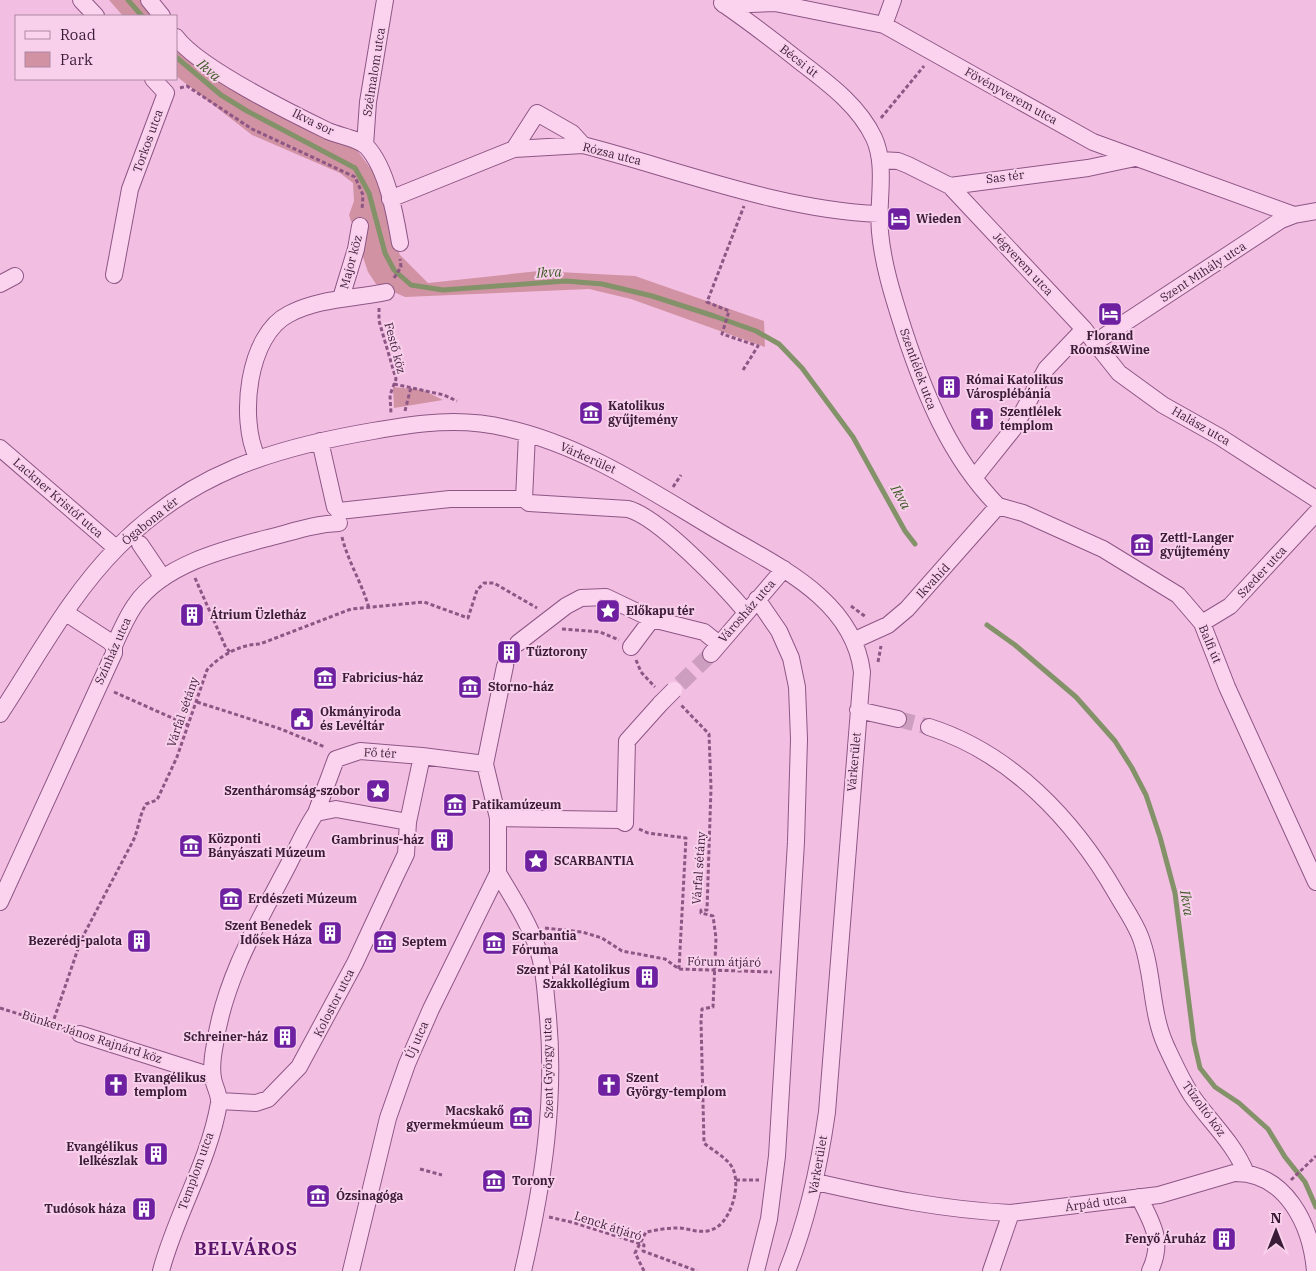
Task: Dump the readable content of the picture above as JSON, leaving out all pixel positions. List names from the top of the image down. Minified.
{"streets":{"street":["Bécsi út","Szélmalom utca","Fövényverem utca","Ikva sor","Torkos utca","Rózsa utca","Sas tér","Major köz","Jégverem utca","Szent Mihály utca","Szentlélek utca","Halász utca","Várkerület","Lackner Kristóf utca","Ógabona tér","Szeder utca","Ikvahíd","Városház utca","Balfi út","Színház utca","Fő tér","Kolostor utca","Bünker János Rajnárd köz","Új utca","Szent György utca","Tűzoltó köz","Templom utca","Árpád utca"],"path":["Festő köz","Várfal sétány","Fórum átjáró","Lenck átjáró"]},"crossings":[["Bécsi út","Fövényverem utca"],["Szélmalom utca","Ikva sor"],["Fövényverem utca","Sas tér"],["Fövényverem utca","Szent Mihály utca"],["Rózsa utca","Szentlélek utca"],["Sas tér","Jégverem utca"],["Major köz","Festő köz"],["Major köz","Várkerület"],["Major köz","Ógabona tér"],["Jégverem utca","Szent Mihály utca"],["Jégverem utca","Halász utca"],["Szent Mihály utca","Halász utca"],["Festő köz","Várkerület"],["Szentlélek utca","Ikvahíd"],["Szentlélek utca","Balfi út"],["Várkerület","Ógabona tér"],["Várkerület","Ikvahíd"],["Várkerület","Városház utca"],["Várkerület","Árpád utca"],["Lackner Kristóf utca","Ógabona tér"],["Ógabona tér","Színház utca"],["Szeder utca","Balfi út"],["Ikvahíd","Balfi út"],["Várfal sétány","Fórum átjáró"],["Várfal sétány","Bünker János Rajnárd köz"],["Fórum átjáró","Szent György utca"],["Kolostor utca","Templom utca"],["Új utca","Szent György utca"],["Szent György utca","Lenck átjáró"],["Tűzoltó köz","Árpád utca"]],"districts":["BELVÁROS"],"water":["Ikva"],"places":{"hotel":["Wieden","Florand Rooms&Wine"],"building":["Római Katolikus Városplébánia","Átrium Üzletház","Tűztorony","Gambrinus-ház","Szent Benedek Idősek Háza","Bezerédj-palota","Szent Pál Katolikus Szakkollégium","Schreiner-ház","Evangélikus lelkészlak","Tudósok háza","Fenyő Áruház"],"museum":["Katolikus gyűjtemény","Zettl-Langer gyűjtemény","Fabricius-ház","Storno-ház","Patikamúzeum","Központi Bányászati Múzeum","Erdészeti Múzeum","Septem","Scarbantia Fóruma","Macskakő gyermekmúeum","Torony","Ózsinagóga"],"church":["Szentlélek templom","Evangélikus templom","Szent György-templom"],"place":["Előkapu tér","Szentháromság-szobor","SCARBANTIA"],"public building":["Okmányiroda és Levéltár"]},"legend":["Road","Park"],"north":"top"}
